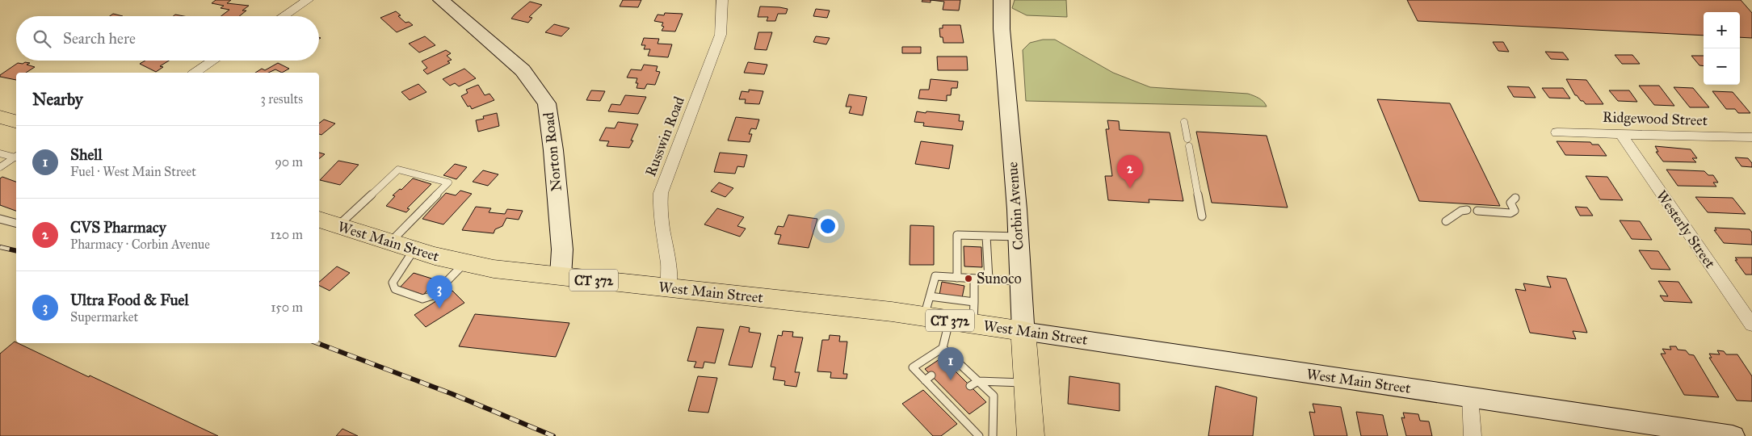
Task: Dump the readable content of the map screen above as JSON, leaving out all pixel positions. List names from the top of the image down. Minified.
{"streets":{"main road":["Norton Road","Corbin Avenue","West Main Street","CT 372"],"street":["Ridgewood Street","Russwin Road","Westerly Street"]},"crossings":[["Ridgewood Street","Westerly Street"],["Russwin Road","West Main Street"],["Norton Road","West Main Street"],["Corbin Avenue","West Main Street"]],"places":["Sunoco"],"page":{"map_buttons":["+","−"],"search":"Search here","heading":["Nearby","3 results"],"list":[{"mark":"1","name":"Shell","note":"Fuel · West Main Street","value":"90 m"},{"mark":"2","name":"CVS Pharmacy","note":"Pharmacy · Corbin Avenue","value":"120 m"},{"mark":"3","name":"Ultra Food & Fuel","note":"Supermarket","value":"150 m"}],"pins":["2","3","1"]}}
